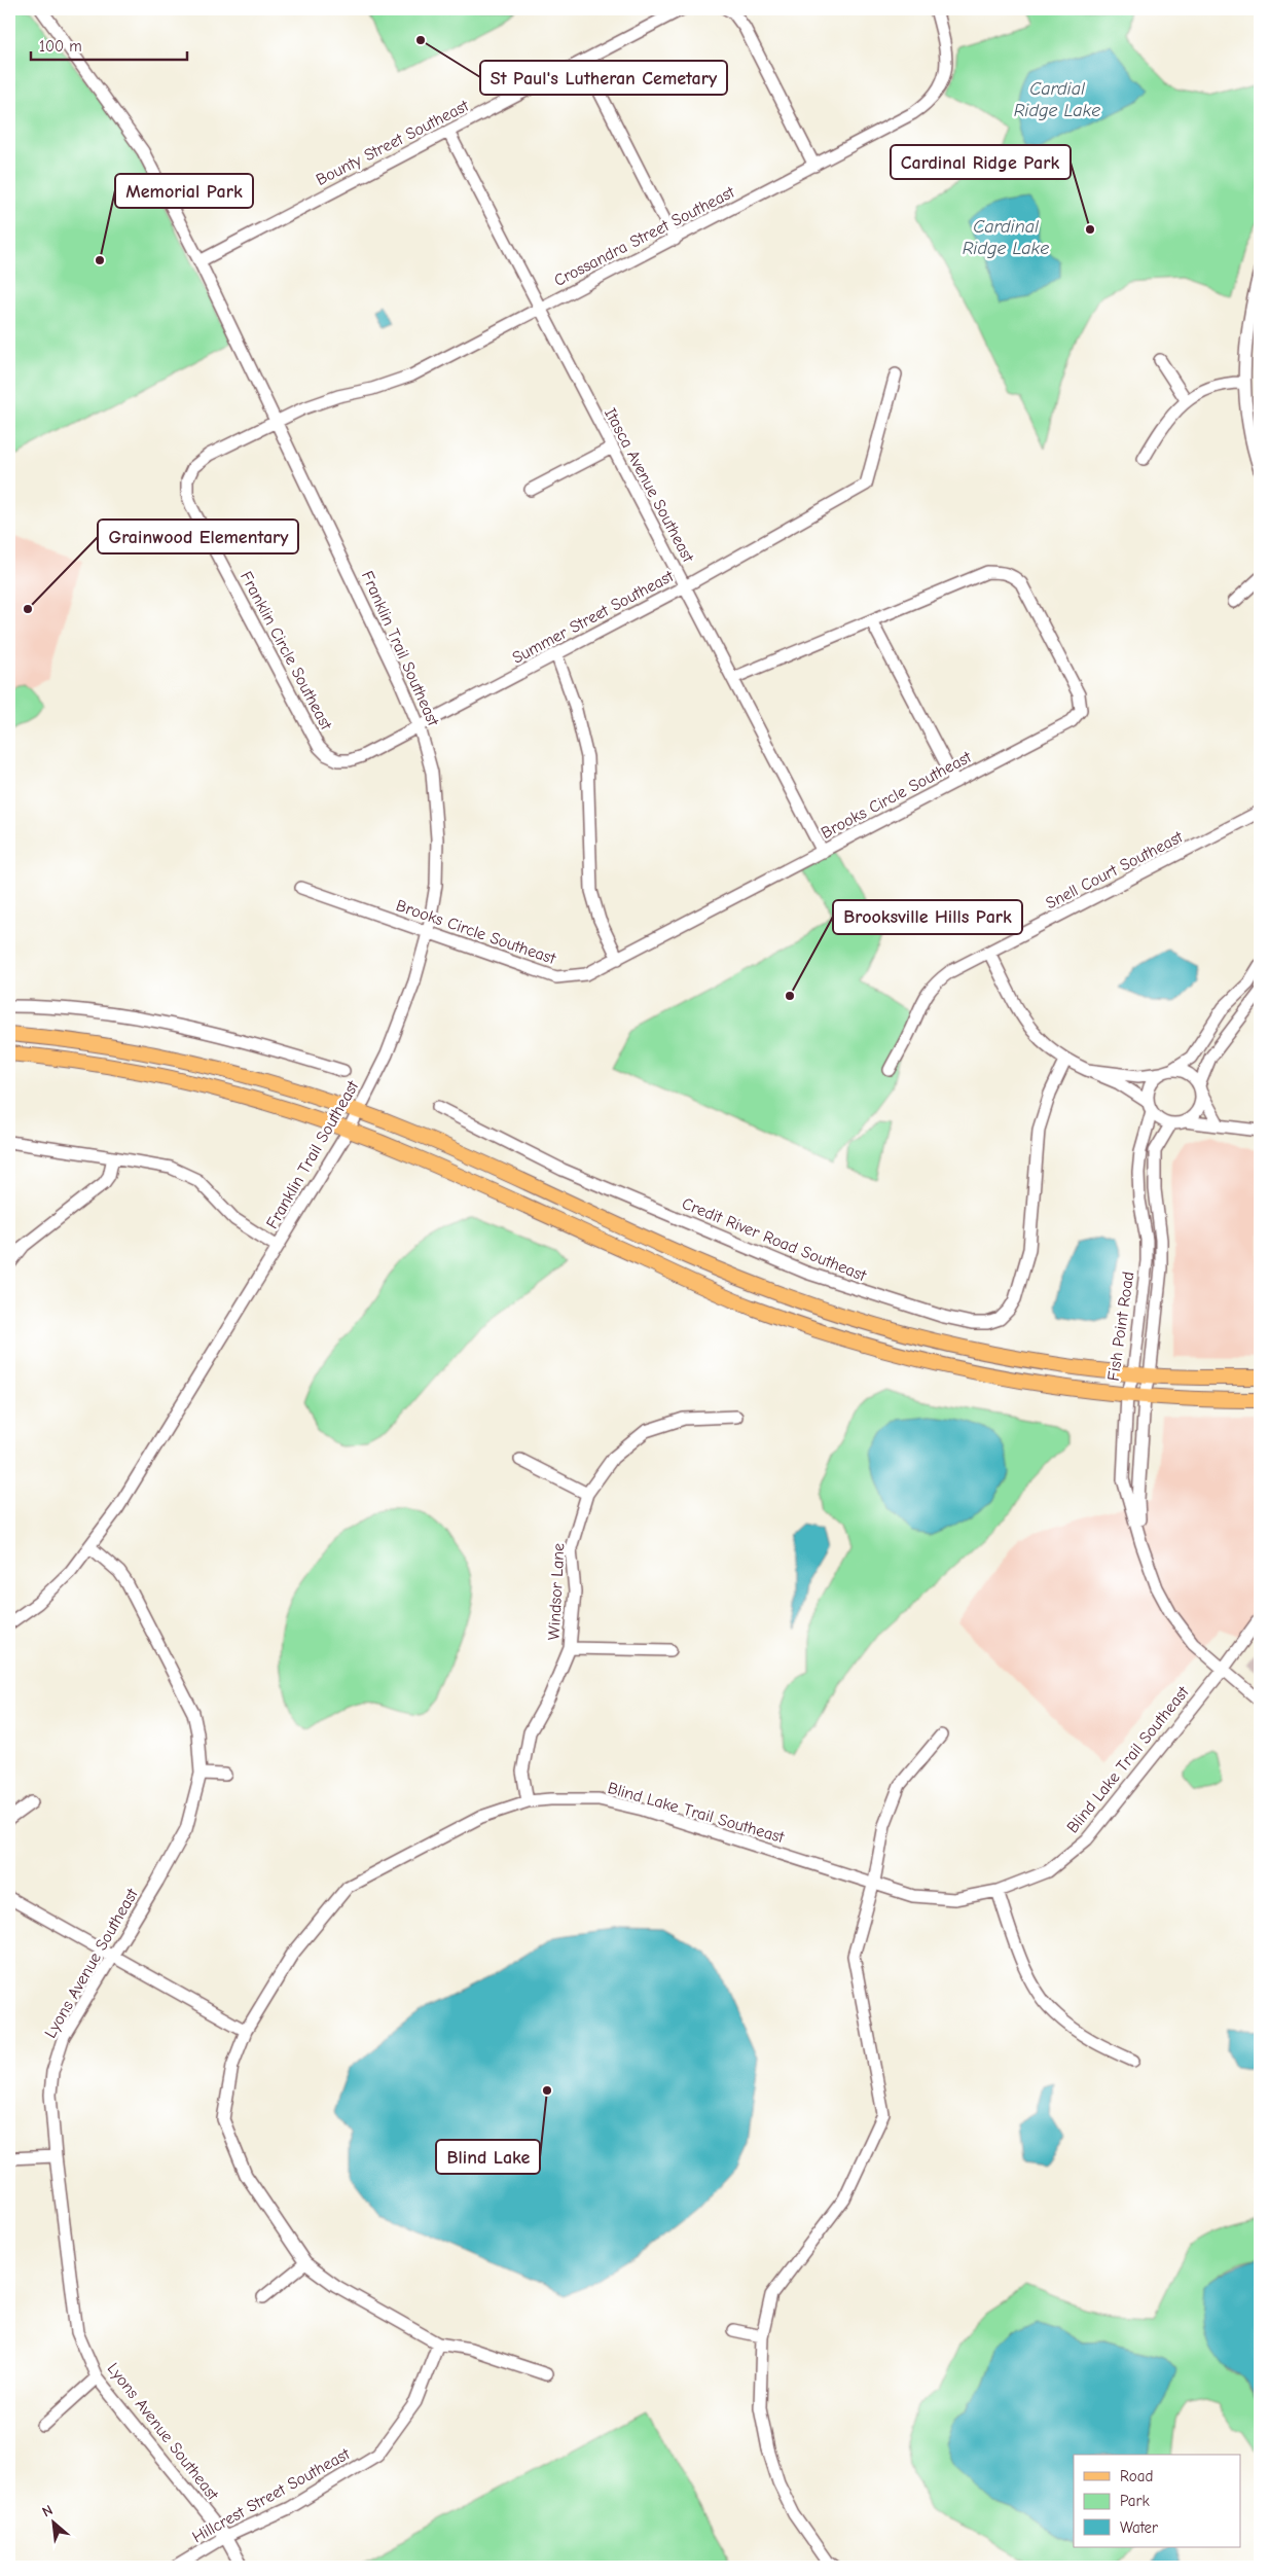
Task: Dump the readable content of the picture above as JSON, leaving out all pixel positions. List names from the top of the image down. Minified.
{"streets":{"street":["Bounty Street Southeast","Crossandra Street Southeast","Itasca Avenue Southeast","Summer Street Southeast","Franklin Trail Southeast","Franklin Circle Southeast","Brooks Circle Southeast","Snell Court Southeast","Credit River Road Southeast","Fish Point Road","Windsor Lane","Blind Lake Trail Southeast","Lyons Avenue Southeast","Hillcrest Street Southeast"]},"crossings":[["Bounty Street Southeast","Itasca Avenue Southeast"],["Bounty Street Southeast","Franklin Trail Southeast"],["Crossandra Street Southeast","Itasca Avenue Southeast"],["Crossandra Street Southeast","Franklin Trail Southeast"],["Crossandra Street Southeast","Franklin Circle Southeast"],["Itasca Avenue Southeast","Summer Street Southeast"],["Itasca Avenue Southeast","Brooks Circle Southeast"],["Summer Street Southeast","Franklin Trail Southeast"],["Summer Street Southeast","Franklin Circle Southeast"],["Franklin Trail Southeast","Franklin Circle Southeast"],["Franklin Trail Southeast","Brooks Circle Southeast"],["Franklin Trail Southeast","Lyons Avenue Southeast"],["Fish Point Road","Blind Lake Trail Southeast"],["Windsor Lane","Blind Lake Trail Southeast"],["Blind Lake Trail Southeast","Hillcrest Street Southeast"],["Lyons Avenue Southeast","Hillcrest Street Southeast"]],"water":["Cardial Ridge Lake","Cardinal Ridge Lake"],"places":["St Paul's Lutheran Cemetary","Cardinal Ridge Park","Memorial Park","Grainwood Elementary","Brooksville Hills Park","Blind Lake"],"legend":["Road","Park","Water"],"scale_bar":"100 m","north":"top left"}
